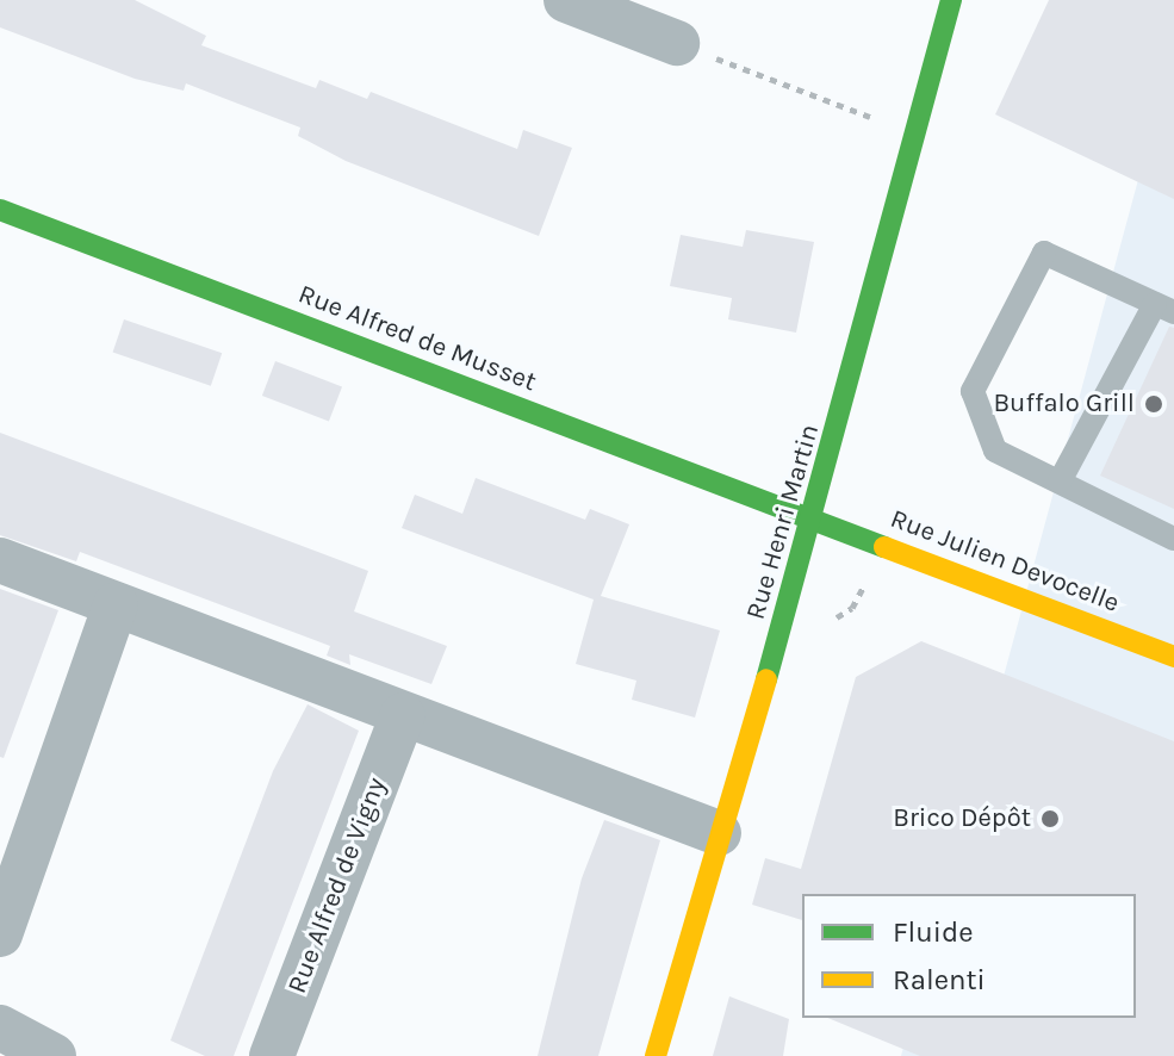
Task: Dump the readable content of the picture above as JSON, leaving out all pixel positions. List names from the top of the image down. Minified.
{"streets":{"street":["Rue Alfred de Musset","Rue Henri Martin","Rue Julien Devocelle","Rue Alfred de Vigny"]},"crossings":[["Rue Alfred de Musset","Rue Henri Martin"],["Rue Alfred de Musset","Rue Julien Devocelle"],["Rue Henri Martin","Rue Julien Devocelle"]],"places":["Buffalo Grill","Brico Dépôt"],"legend":["Fluide","Ralenti"]}
